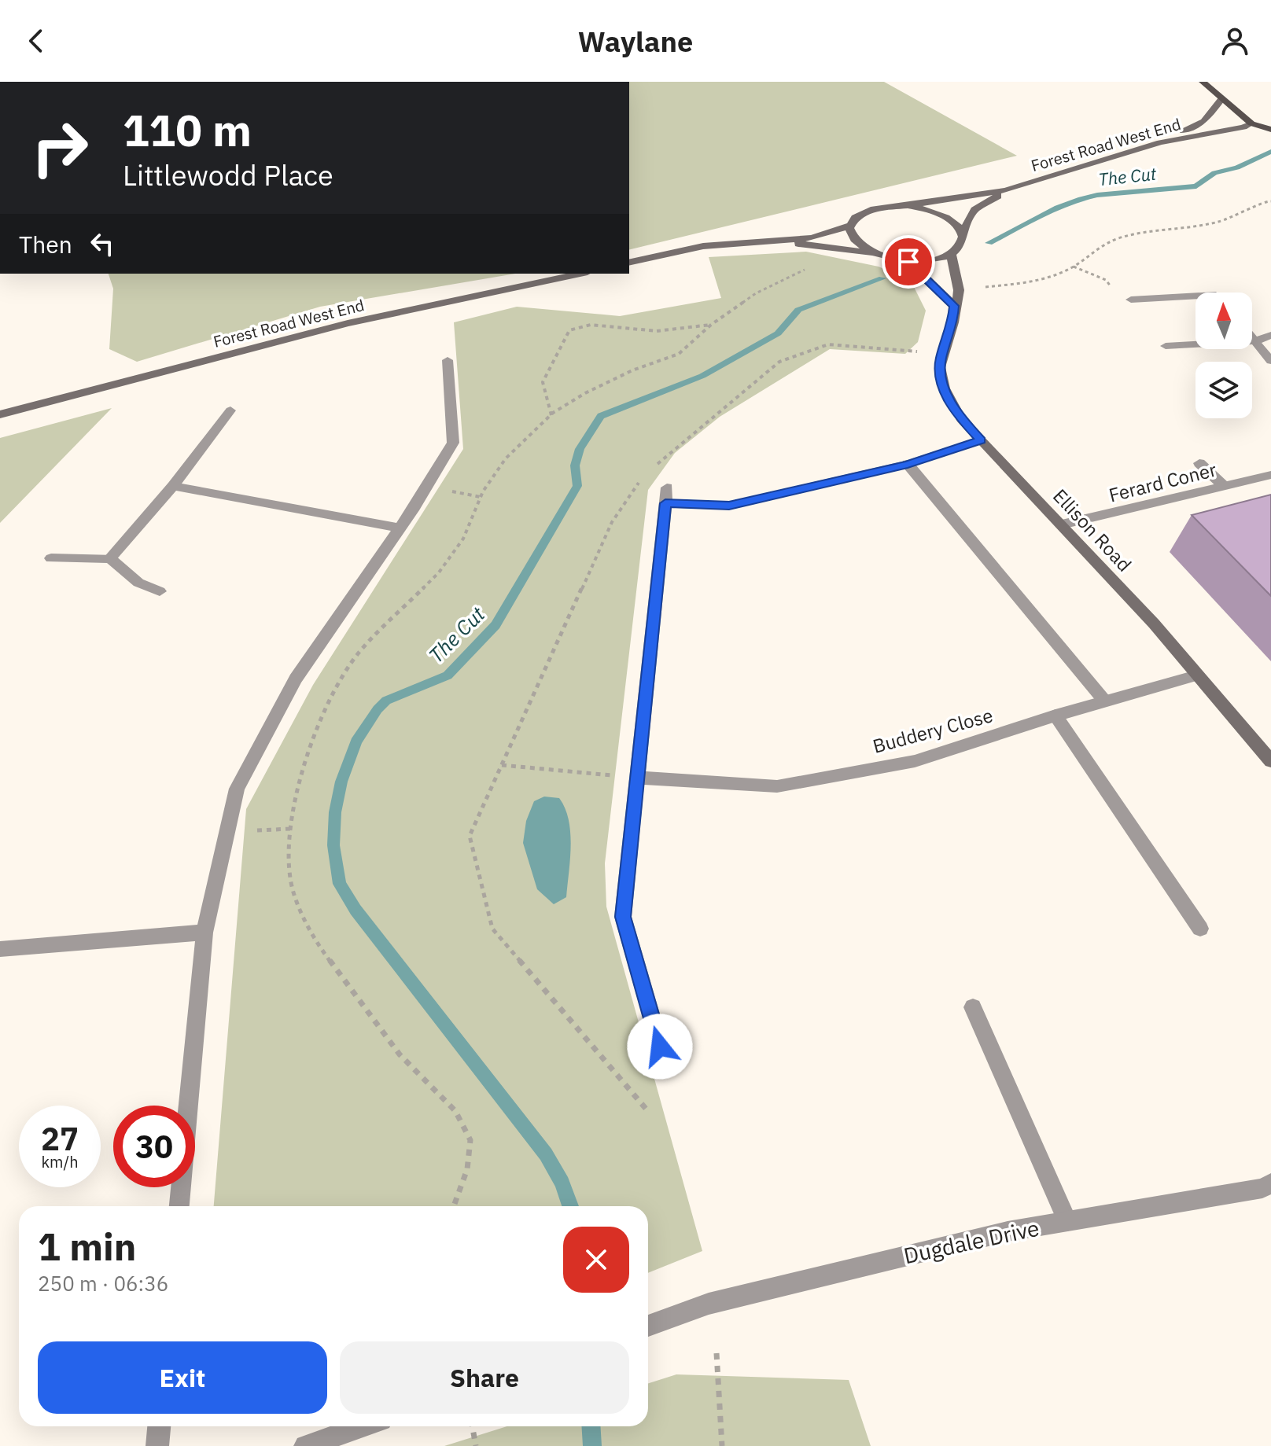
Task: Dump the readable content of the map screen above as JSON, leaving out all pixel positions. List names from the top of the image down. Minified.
{"streets":{"main road":["Forest Road West End","Ellison Road"],"street":["Ferard Coner","Buddery Close","Dugdale Drive"]},"crossings":[["Forest Road West End","Ellison Road"],["Ferard Coner","Ellison Road"],["Ellison Road","Buddery Close"]],"water":["The Cut"],"north":"top","page":{"header":"Waylane","turn":["110 m","Littlewodd Place"],"then":"Then","speed":"27 km/h","limit":"30","heading":["1 min","250 m · 06:36"],"buttons":["Exit","Share"]}}
